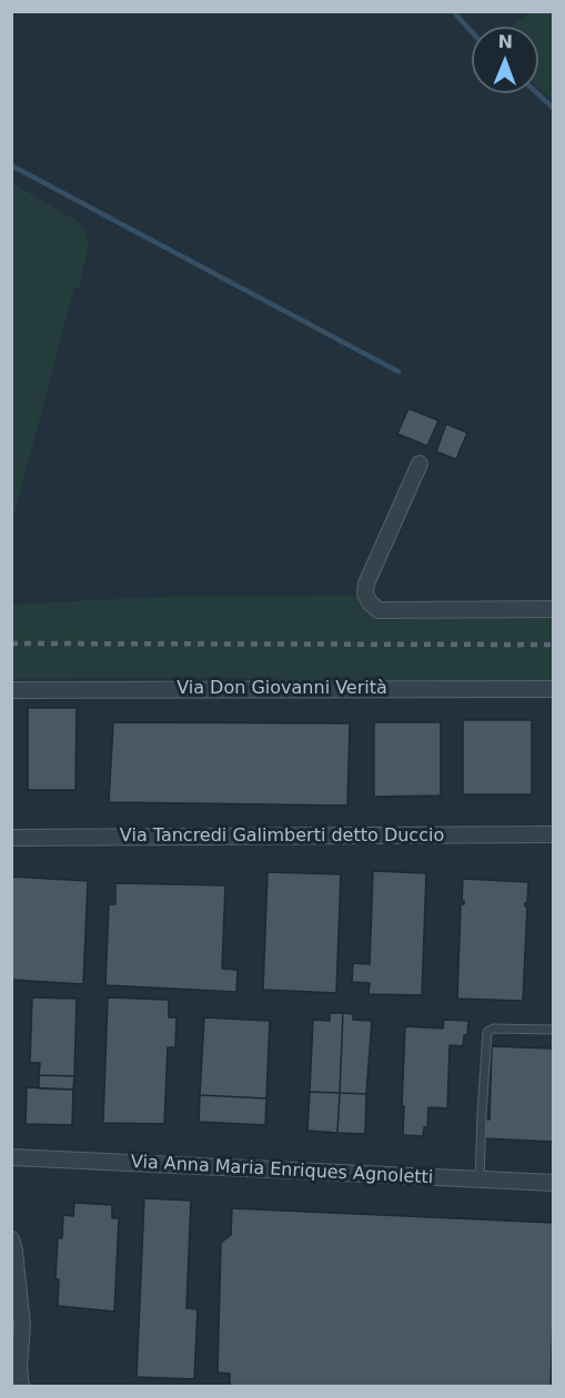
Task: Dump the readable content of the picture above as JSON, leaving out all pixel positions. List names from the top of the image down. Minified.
{"streets":{"street":["Via Don Giovanni Verità","Via Tancredi Galimberti detto Duccio","Via Anna Maria Enriques Agnoletti"]},"north":"top"}
